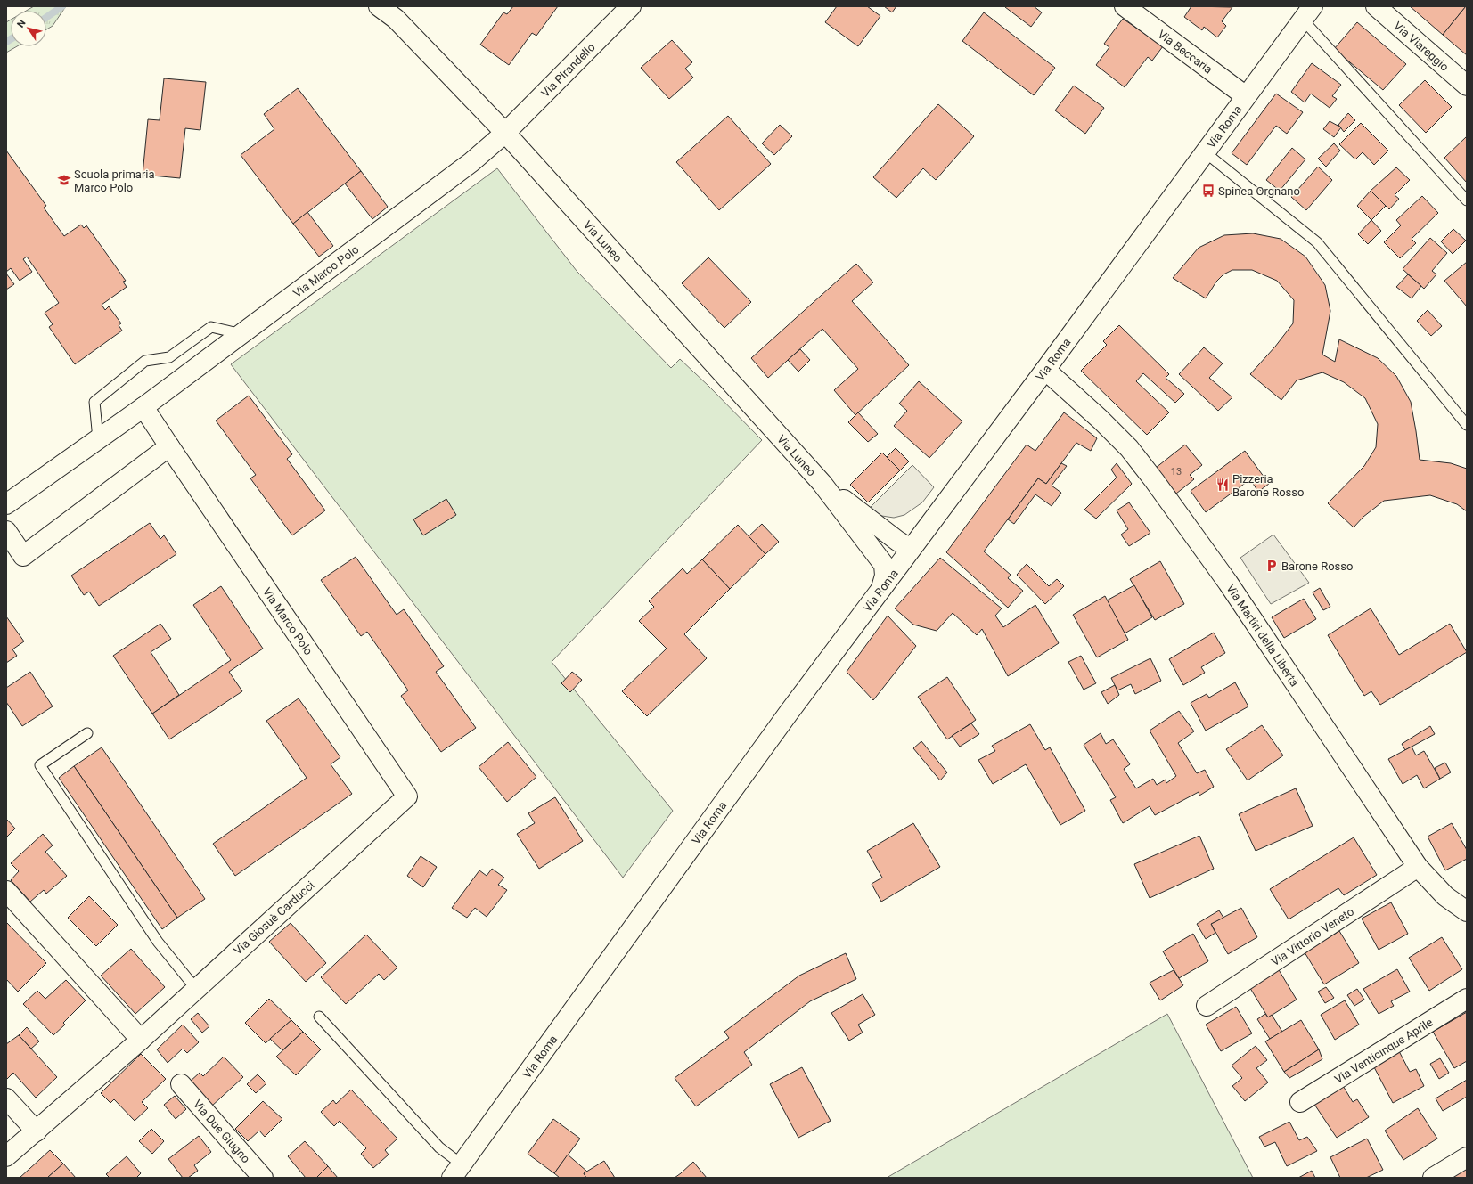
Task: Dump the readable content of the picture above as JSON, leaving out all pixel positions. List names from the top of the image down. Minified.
{"streets":{"street":["Via Viareggio","Via Beccaria","Via Pirandello","Via Roma","Via Luneo","Via Marco Polo","Via Martiri della Libertà","Via Giosuè Carducci","Via Vittorio Veneto","Via Venticinque Aprile","Via Due Giugno"]},"crossings":[["Via Beccaria","Via Roma"],["Via Pirandello","Via Luneo"],["Via Pirandello","Via Marco Polo"],["Via Roma","Via Luneo"],["Via Roma","Via Martiri della Libertà"],["Via Luneo","Via Marco Polo"],["Via Marco Polo","Via Giosuè Carducci"],["Via Martiri della Libertà","Via Vittorio Veneto"]],"places":{"school or university":["Scuola primaria Marco Polo"],"bus stop":["Spinea Orgnano"],"restaurant":["Pizzeria Barone Rosso"],"parking":["Barone Rosso"]},"house_numbers":["13"],"north":"top left"}
